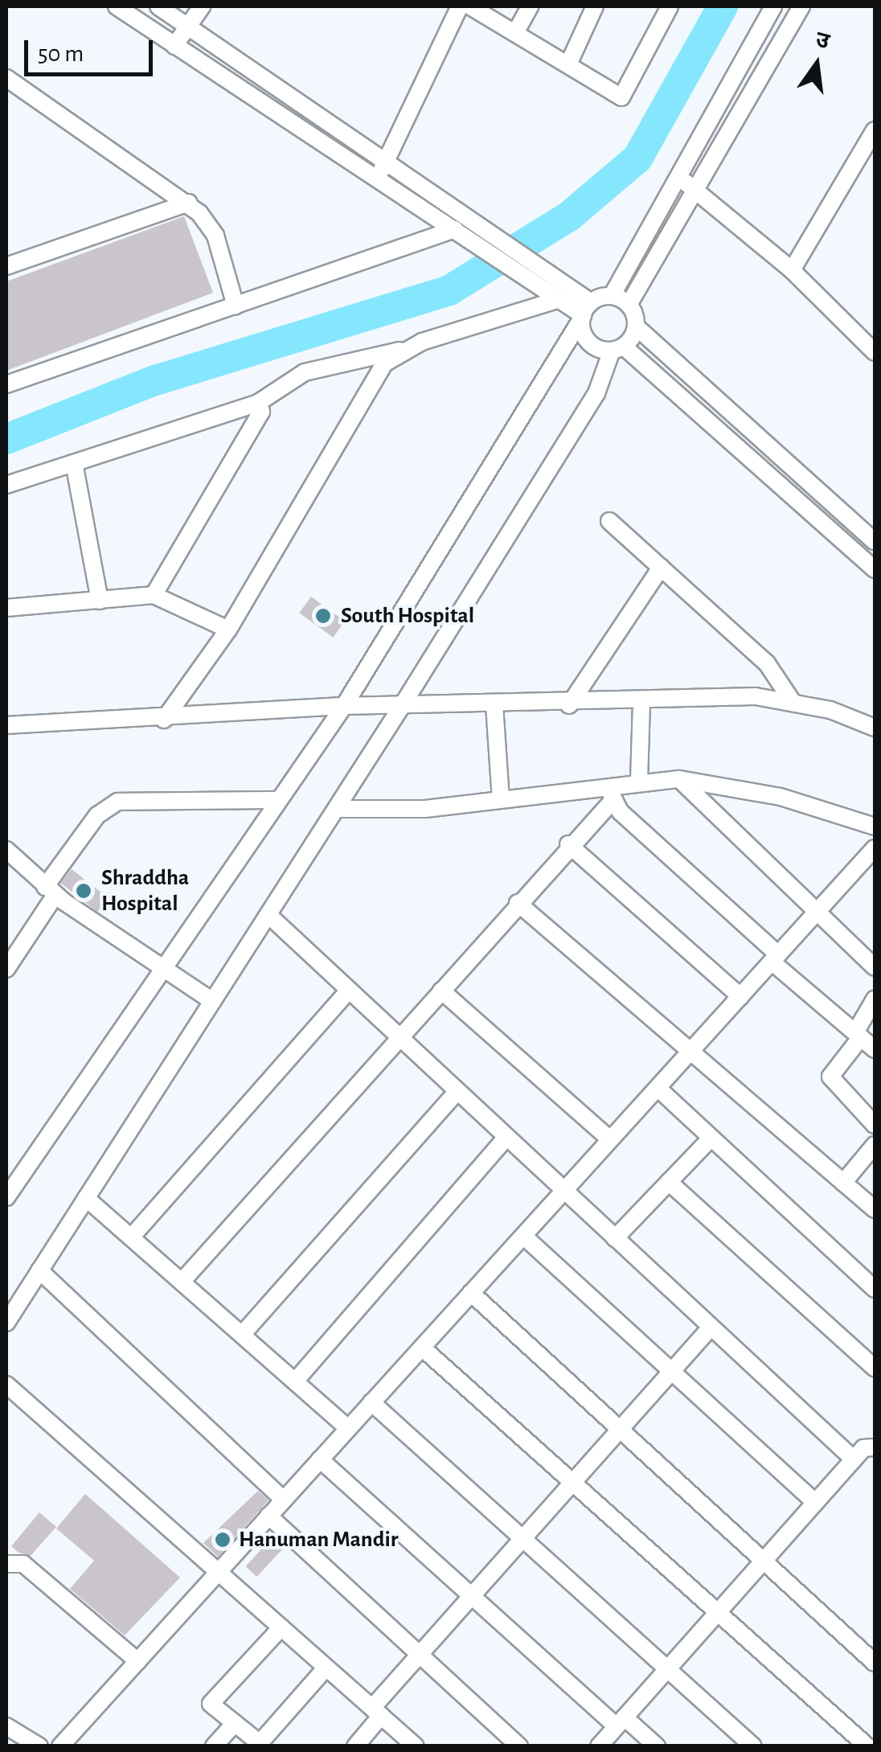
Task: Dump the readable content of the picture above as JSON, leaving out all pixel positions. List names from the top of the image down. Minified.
{"places":["South Hospital","Shraddha Hospital","Hanuman Mandir"],"scale_bar":"50 m","north":"top"}
